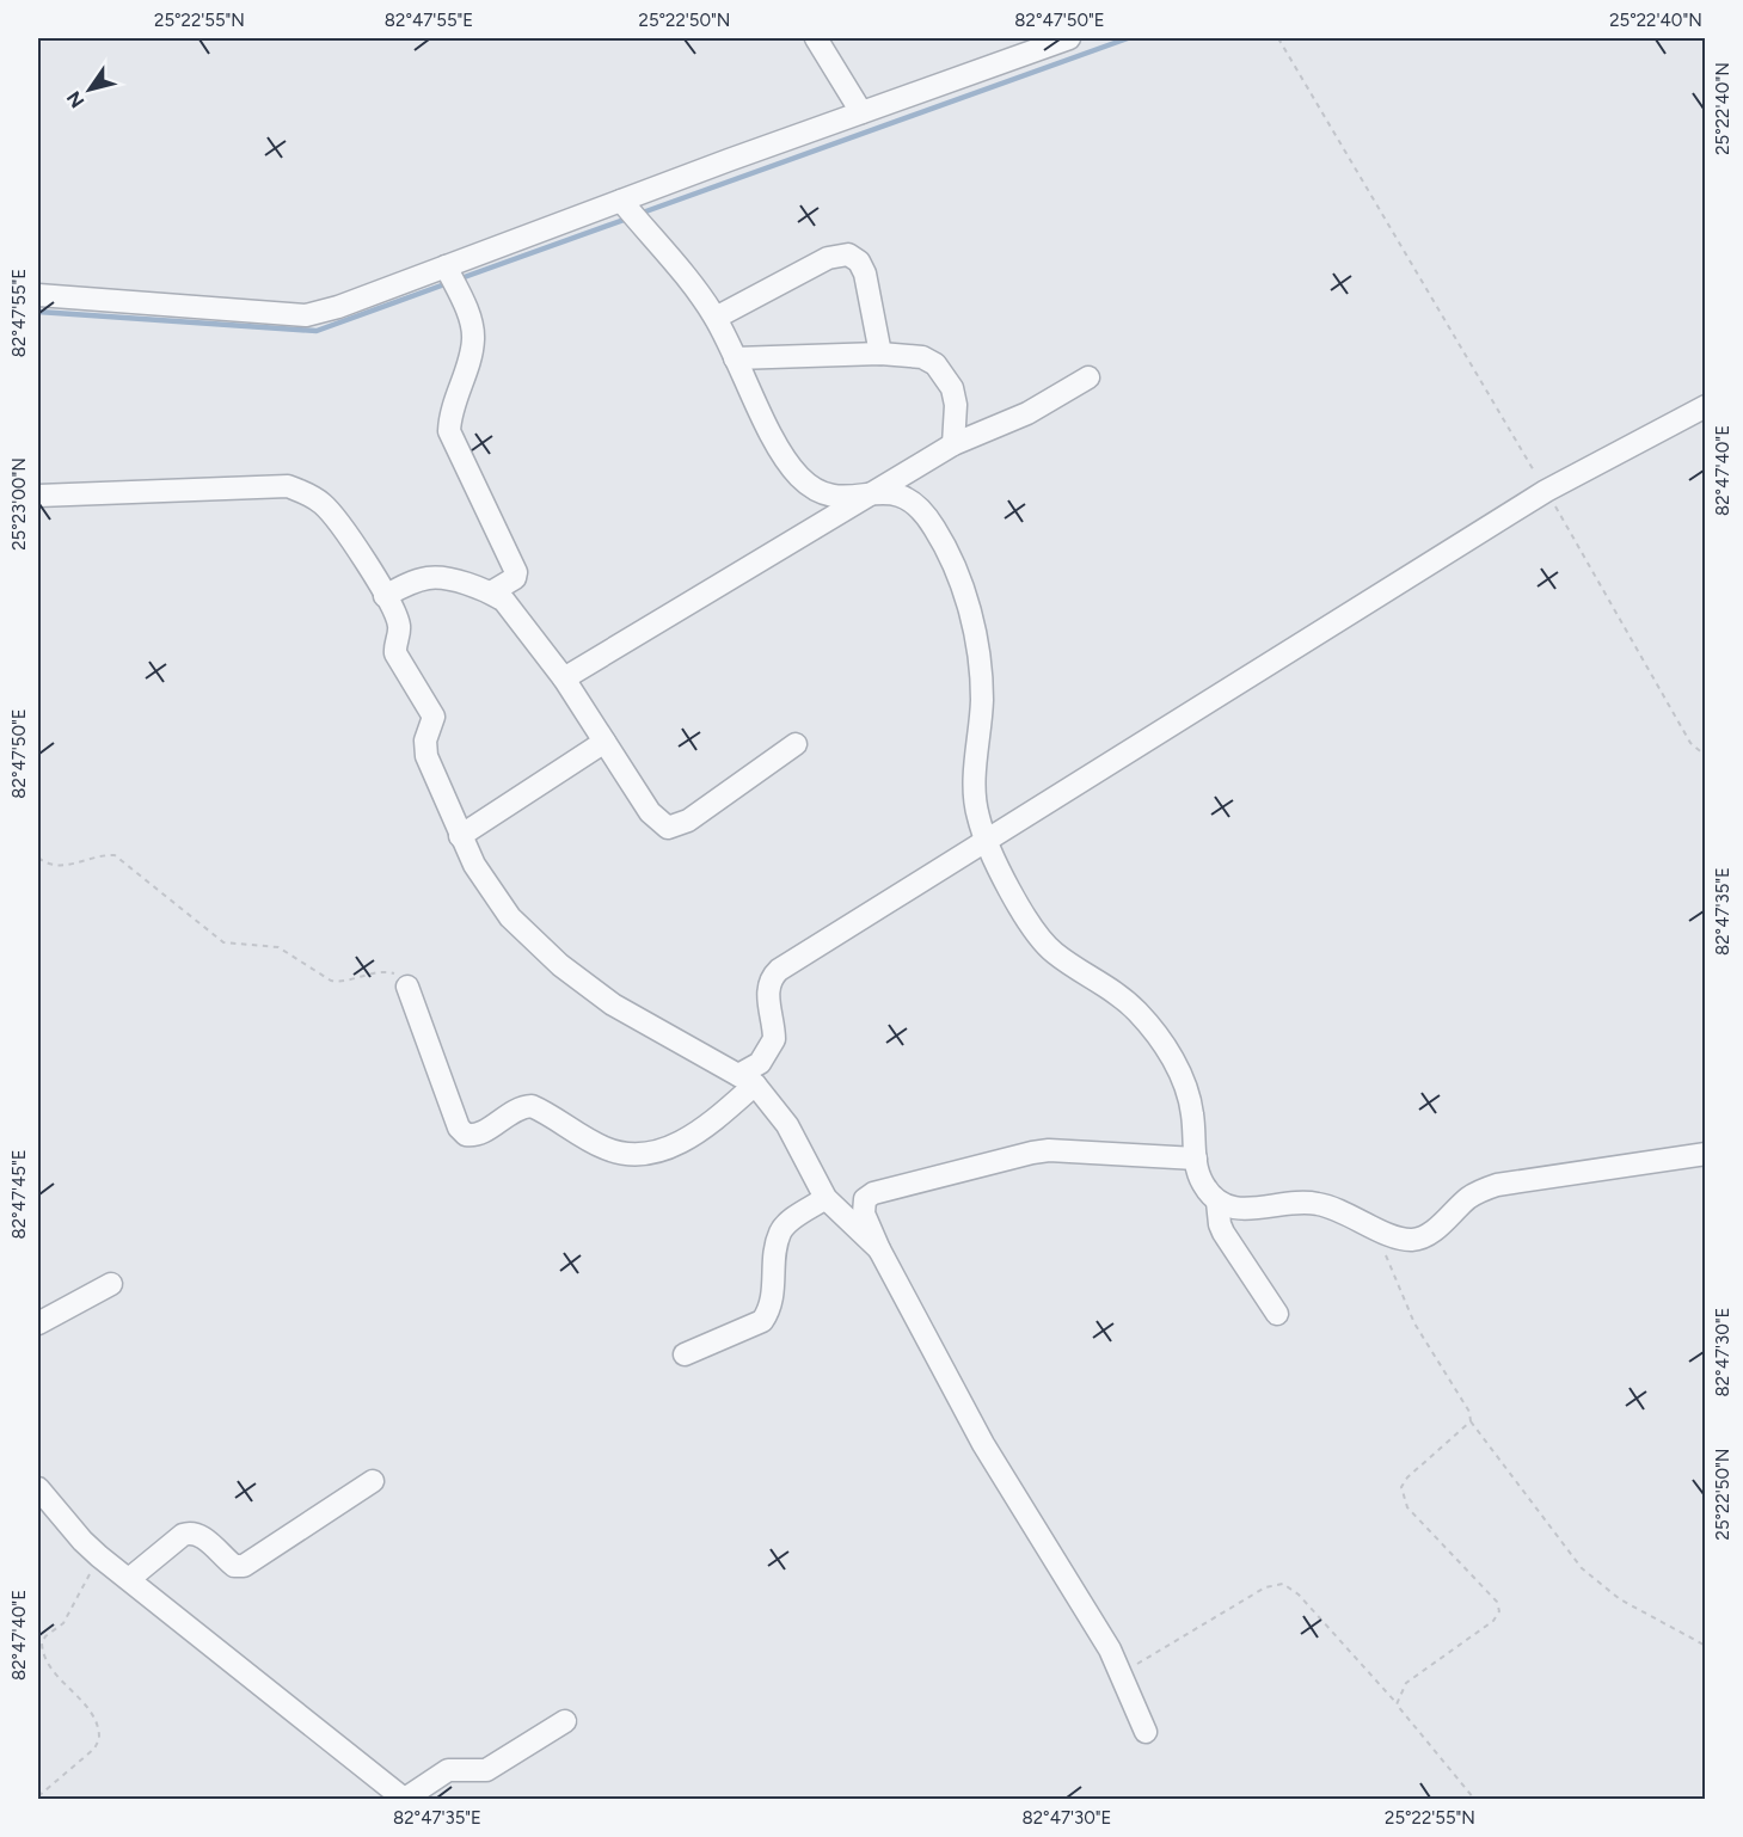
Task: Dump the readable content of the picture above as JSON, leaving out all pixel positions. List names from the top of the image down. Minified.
{"north":"bottom left","coordinates":["25°22'55\"N","82°47'55\"E","25°22'50\"N","82°47'50\"E","25°22'40\"N","82°47'40\"E","25°23'00\"N","82°47'35\"E","82°47'45\"E","82°47'30\"E"]}
